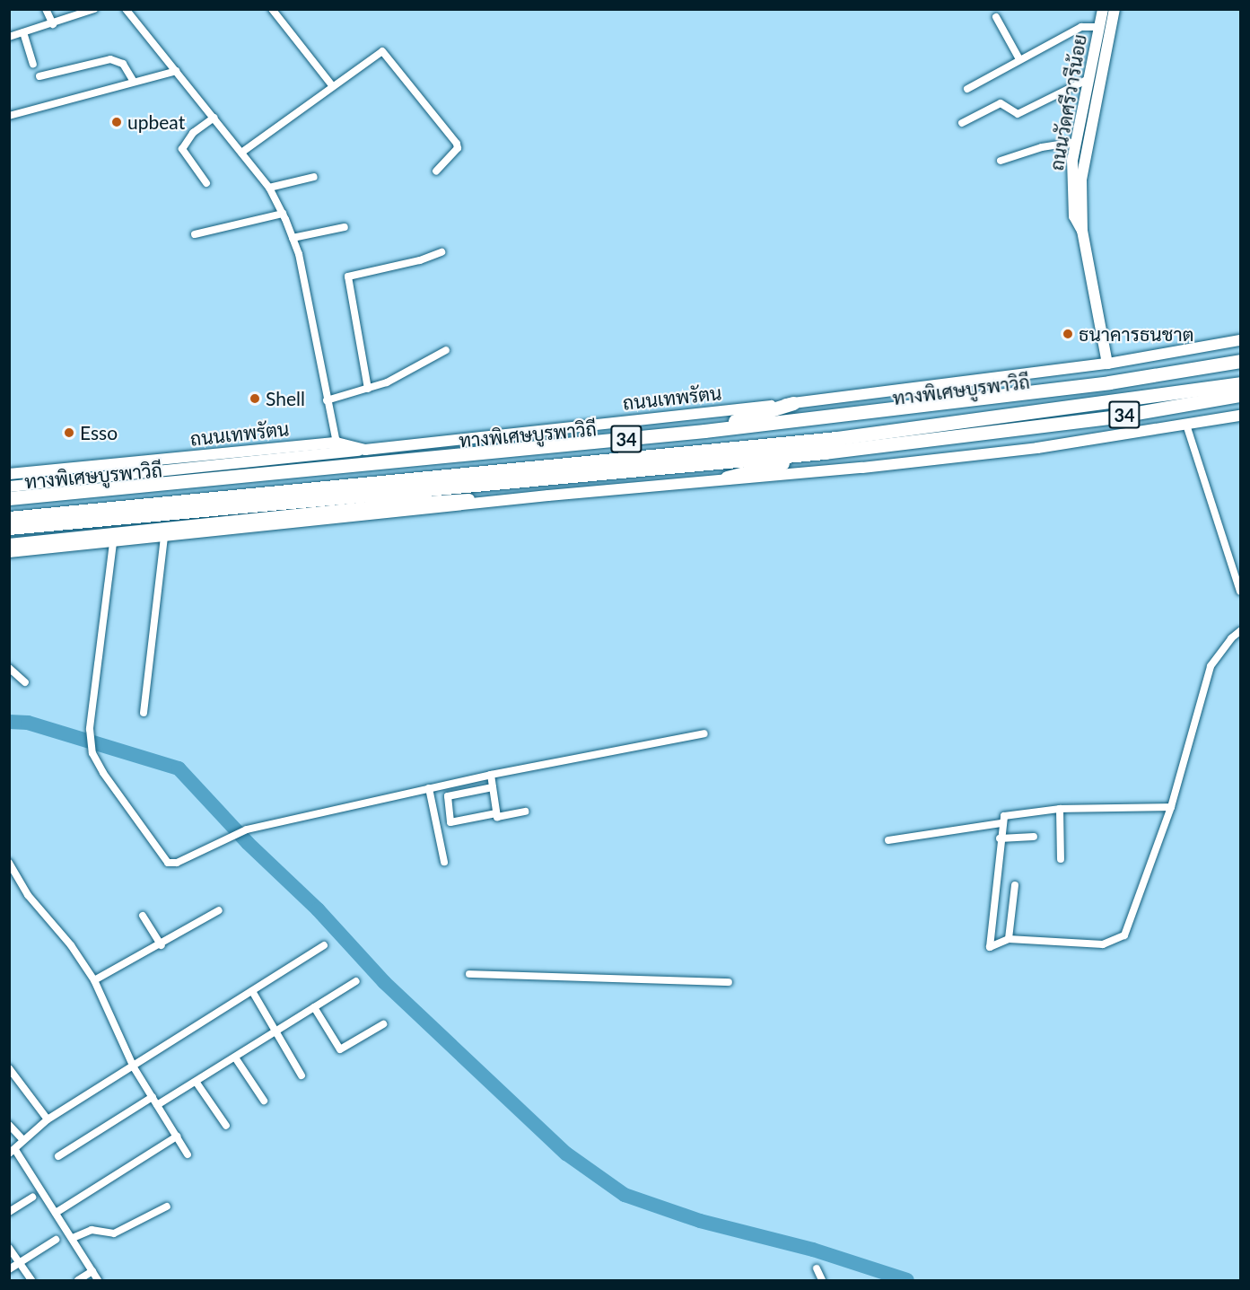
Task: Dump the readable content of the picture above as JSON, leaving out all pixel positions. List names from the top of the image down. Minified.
{"streets":{"highway":["ทางพิเศษบูรพาวิถี","ถนนเทพรัตน","34"],"main road":["ถนนวัดศรีวารีน้อย"]},"crossings":[["ถนนวัดศรีวารีน้อย","ถนนเทพรัตน"]],"places":["upbeat","ธนาคารธนชาต","Shell","Esso"]}
